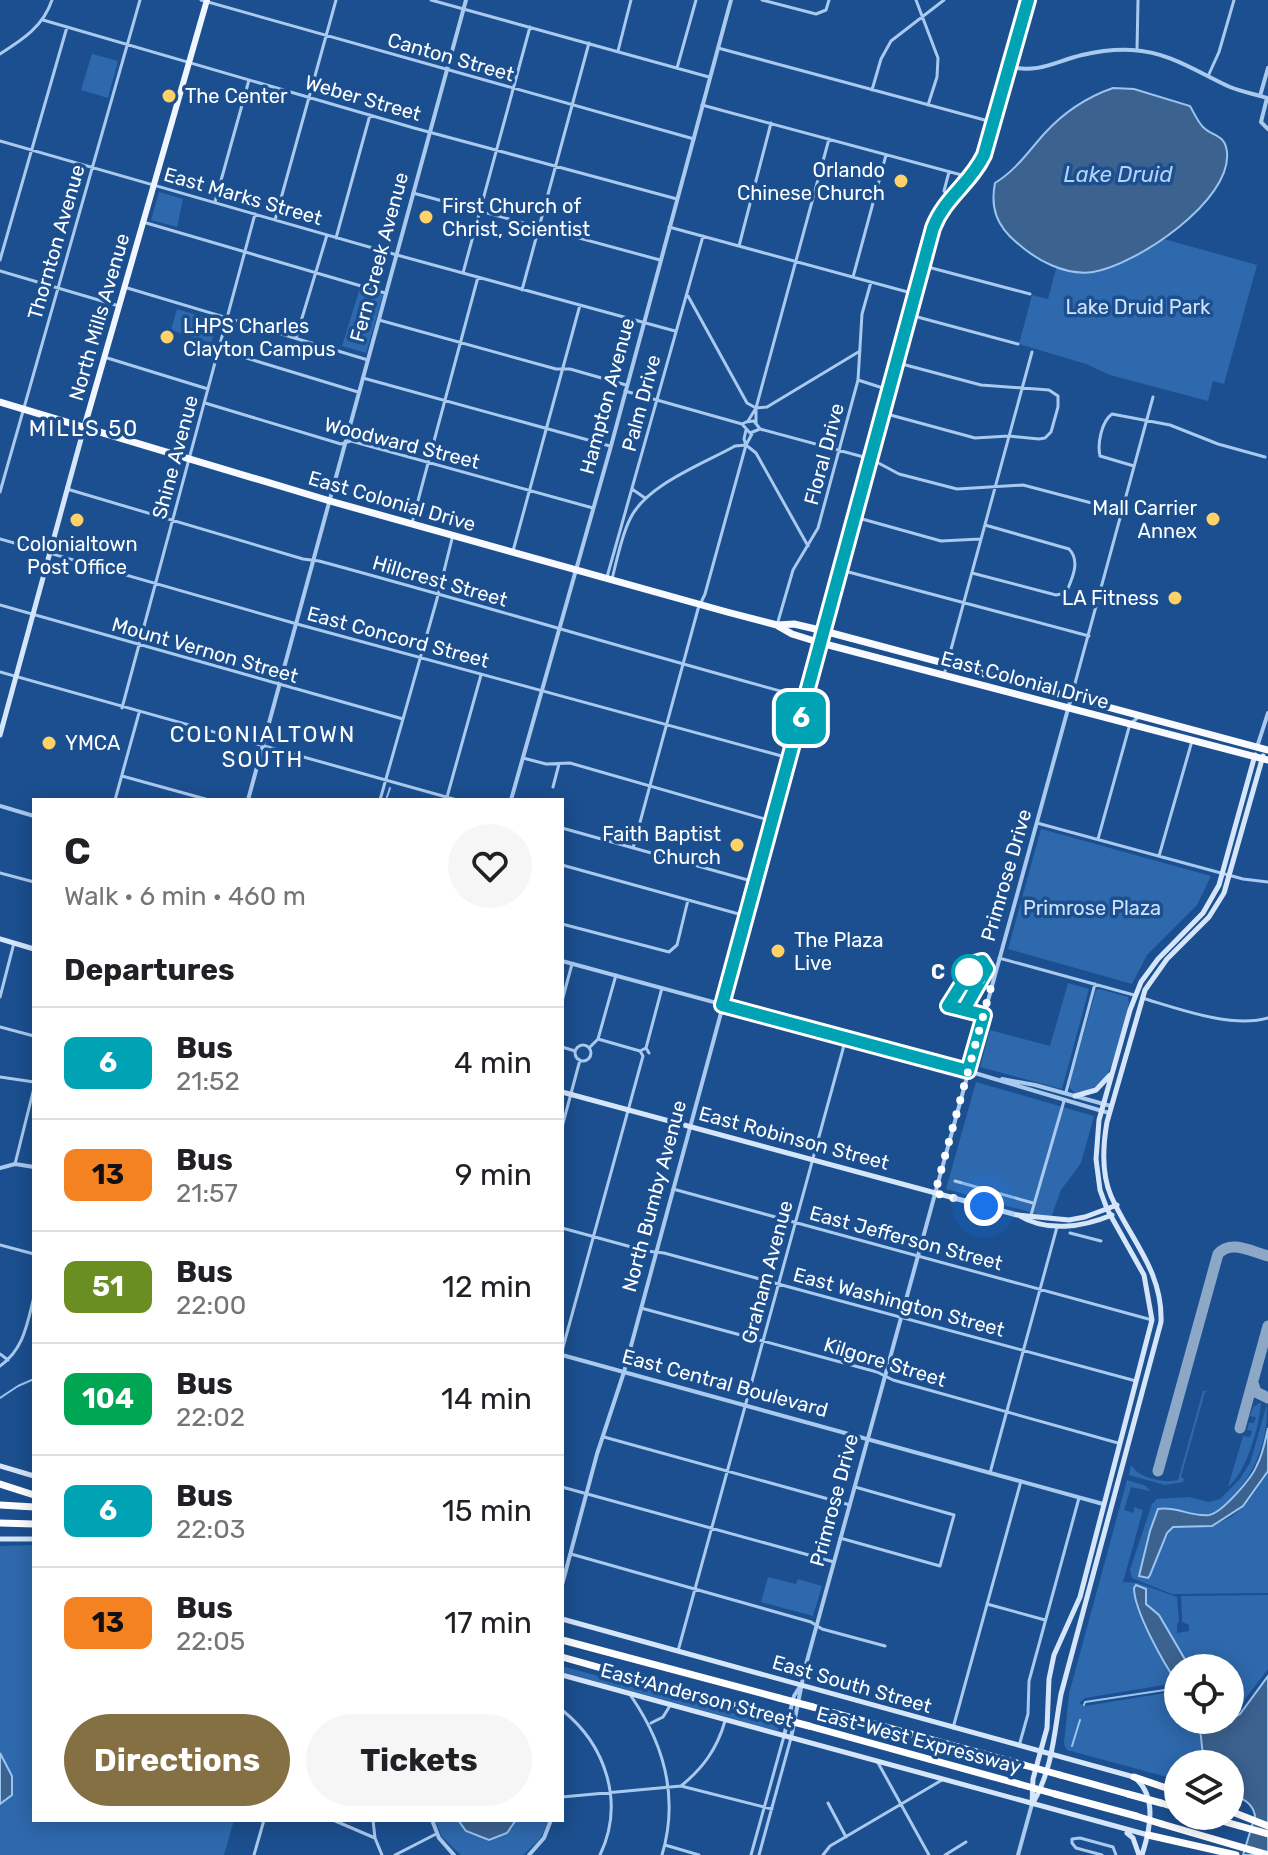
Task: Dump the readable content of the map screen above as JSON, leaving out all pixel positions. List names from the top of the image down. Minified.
{"streets":{"highway":["East Colonial Drive","East-West Expressway"],"main road":["North Mills Avenue","East Robinson Street","East South Street","East Anderson Street"],"street":["Canton Street","Weber Street","East Marks Street","Thornton Avenue","Fern Creek Avenue","Hampton Avenue","Palm Drive","Woodward Street","Floral Drive","Shine Avenue","Hillcrest Street","East Concord Street","Mount Vernon Street","Primrose Drive","North Bumby Avenue","East Jefferson Street","Graham Avenue","East Washington Street","Kilgore Street","East Central Boulevard"]},"crossings":[["Canton Street","Fern Creek Avenue"],["Canton Street","North Mills Avenue"],["Canton Street","Hampton Avenue"],["Weber Street","Thornton Avenue"],["Weber Street","Fern Creek Avenue"],["Weber Street","North Mills Avenue"],["Weber Street","Hampton Avenue"],["East Marks Street","Thornton Avenue"],["East Marks Street","Fern Creek Avenue"],["East Marks Street","North Mills Avenue"],["East Marks Street","Shine Avenue"],["Thornton Avenue","East Colonial Drive"],["Fern Creek Avenue","Woodward Street"],["Fern Creek Avenue","East Colonial Drive"],["Fern Creek Avenue","Hillcrest Street"],["Fern Creek Avenue","East Concord Street"],["Fern Creek Avenue","Mount Vernon Street"],["North Mills Avenue","East Colonial Drive"],["North Mills Avenue","Hillcrest Street"],["North Mills Avenue","East Concord Street"],["North Mills Avenue","Mount Vernon Street"],["Hampton Avenue","Woodward Street"],["Hampton Avenue","East Colonial Drive"],["Hampton Avenue","Hillcrest Street"],["Hampton Avenue","East Concord Street"],["Palm Drive","East Colonial Drive"],["Woodward Street","Shine Avenue"],["Floral Drive","East Colonial Drive"],["Shine Avenue","East Colonial Drive"],["Shine Avenue","Hillcrest Street"],["Shine Avenue","East Concord Street"],["Shine Avenue","Mount Vernon Street"],["East Colonial Drive","Primrose Drive"],["East Colonial Drive","North Bumby Avenue"],["Hillcrest Street","North Bumby Avenue"],["East Concord Street","North Bumby Avenue"],["Primrose Drive","East Robinson Street"],["Primrose Drive","East Jefferson Street"],["Primrose Drive","East Washington Street"],["Primrose Drive","Kilgore Street"],["Primrose Drive","East Central Boulevard"],["Primrose Drive","East South Street"],["Primrose Drive","East Anderson Street"],["East Robinson Street","North Bumby Avenue"],["East Robinson Street","Graham Avenue"],["North Bumby Avenue","East Jefferson Street"],["North Bumby Avenue","East Washington Street"],["North Bumby Avenue","Kilgore Street"],["North Bumby Avenue","East Central Boulevard"],["East Jefferson Street","Graham Avenue"],["Graham Avenue","East Washington Street"],["Graham Avenue","Kilgore Street"],["Graham Avenue","East Central Boulevard"],["Graham Avenue","East South Street"]],"districts":["MILLS 50","COLONIALTOWN SOUTH"],"water":["Lake Druid"],"parks":["Lake Druid Park","Primrose Plaza"],"places":["The Center","Orlando Chinese Church","First Church of Christ, Scientist","LHPS Charles Clayton Campus","Mall Carrier Annex","Colonialtown Post Office","LA Fitness","YMCA","Faith Baptist Church","The Plaza Live","C"],"lines":["bus line 6"],"page":{"on_map":"6","heading":[["C","Walk · 6 min · 460 m"],"Departures"],"list":[{"mark":"6","name":"Bus","note":"21:52","value":"4 min"},{"mark":"13","name":"Bus","note":"21:57","value":"9 min"},{"mark":"51","name":"Bus","note":"22:00","value":"12 min"},{"mark":"104","name":"Bus","note":"22:02","value":"14 min"},{"mark":"6","name":"Bus","note":"22:03","value":"15 min"},{"mark":"13","name":"Bus","note":"22:05","value":"17 min"}],"buttons":["Directions","Tickets"]}}
